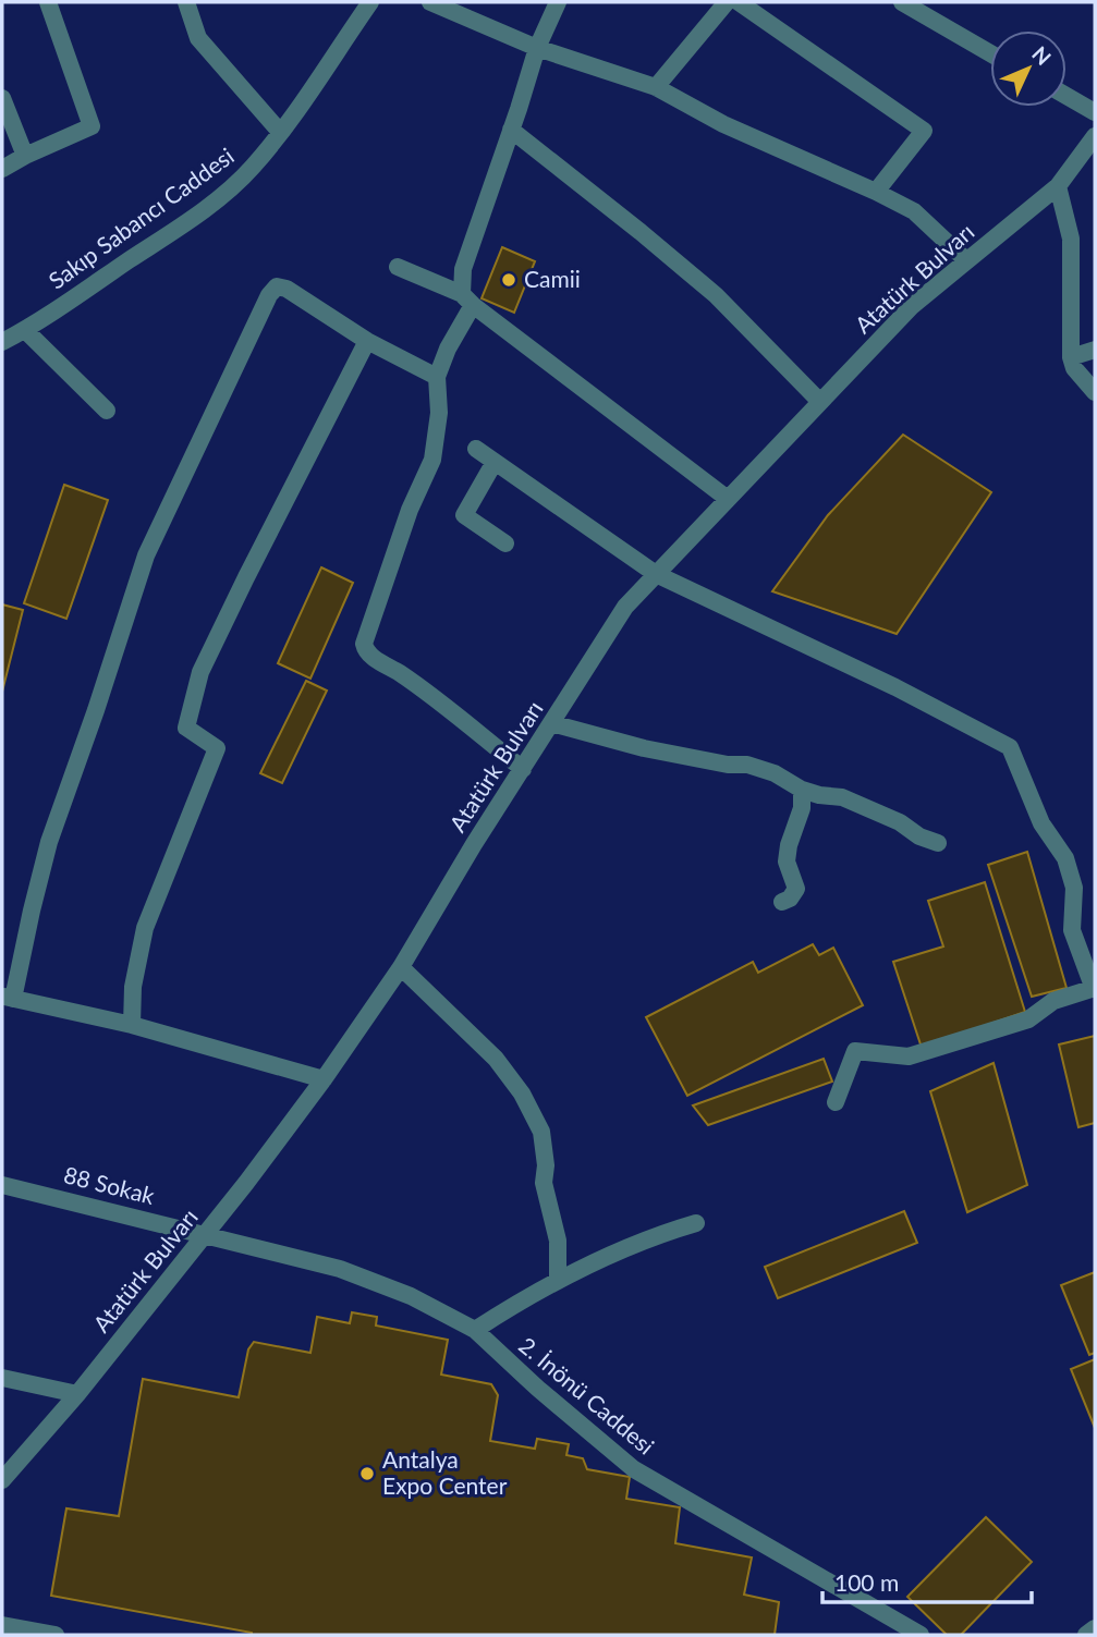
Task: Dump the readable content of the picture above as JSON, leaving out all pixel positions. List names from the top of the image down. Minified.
{"streets":{"street":["Sakıp Sabancı Caddesi","Atatürk Bulvarı","88 Sokak","2. İnönü Caddesi"]},"crossings":[["Atatürk Bulvarı","88 Sokak"],["Atatürk Bulvarı","2. İnönü Caddesi"],["88 Sokak","2. İnönü Caddesi"]],"places":["Camii","Antalya Expo Center"],"scale_bar":"100 m","north":"top right"}
